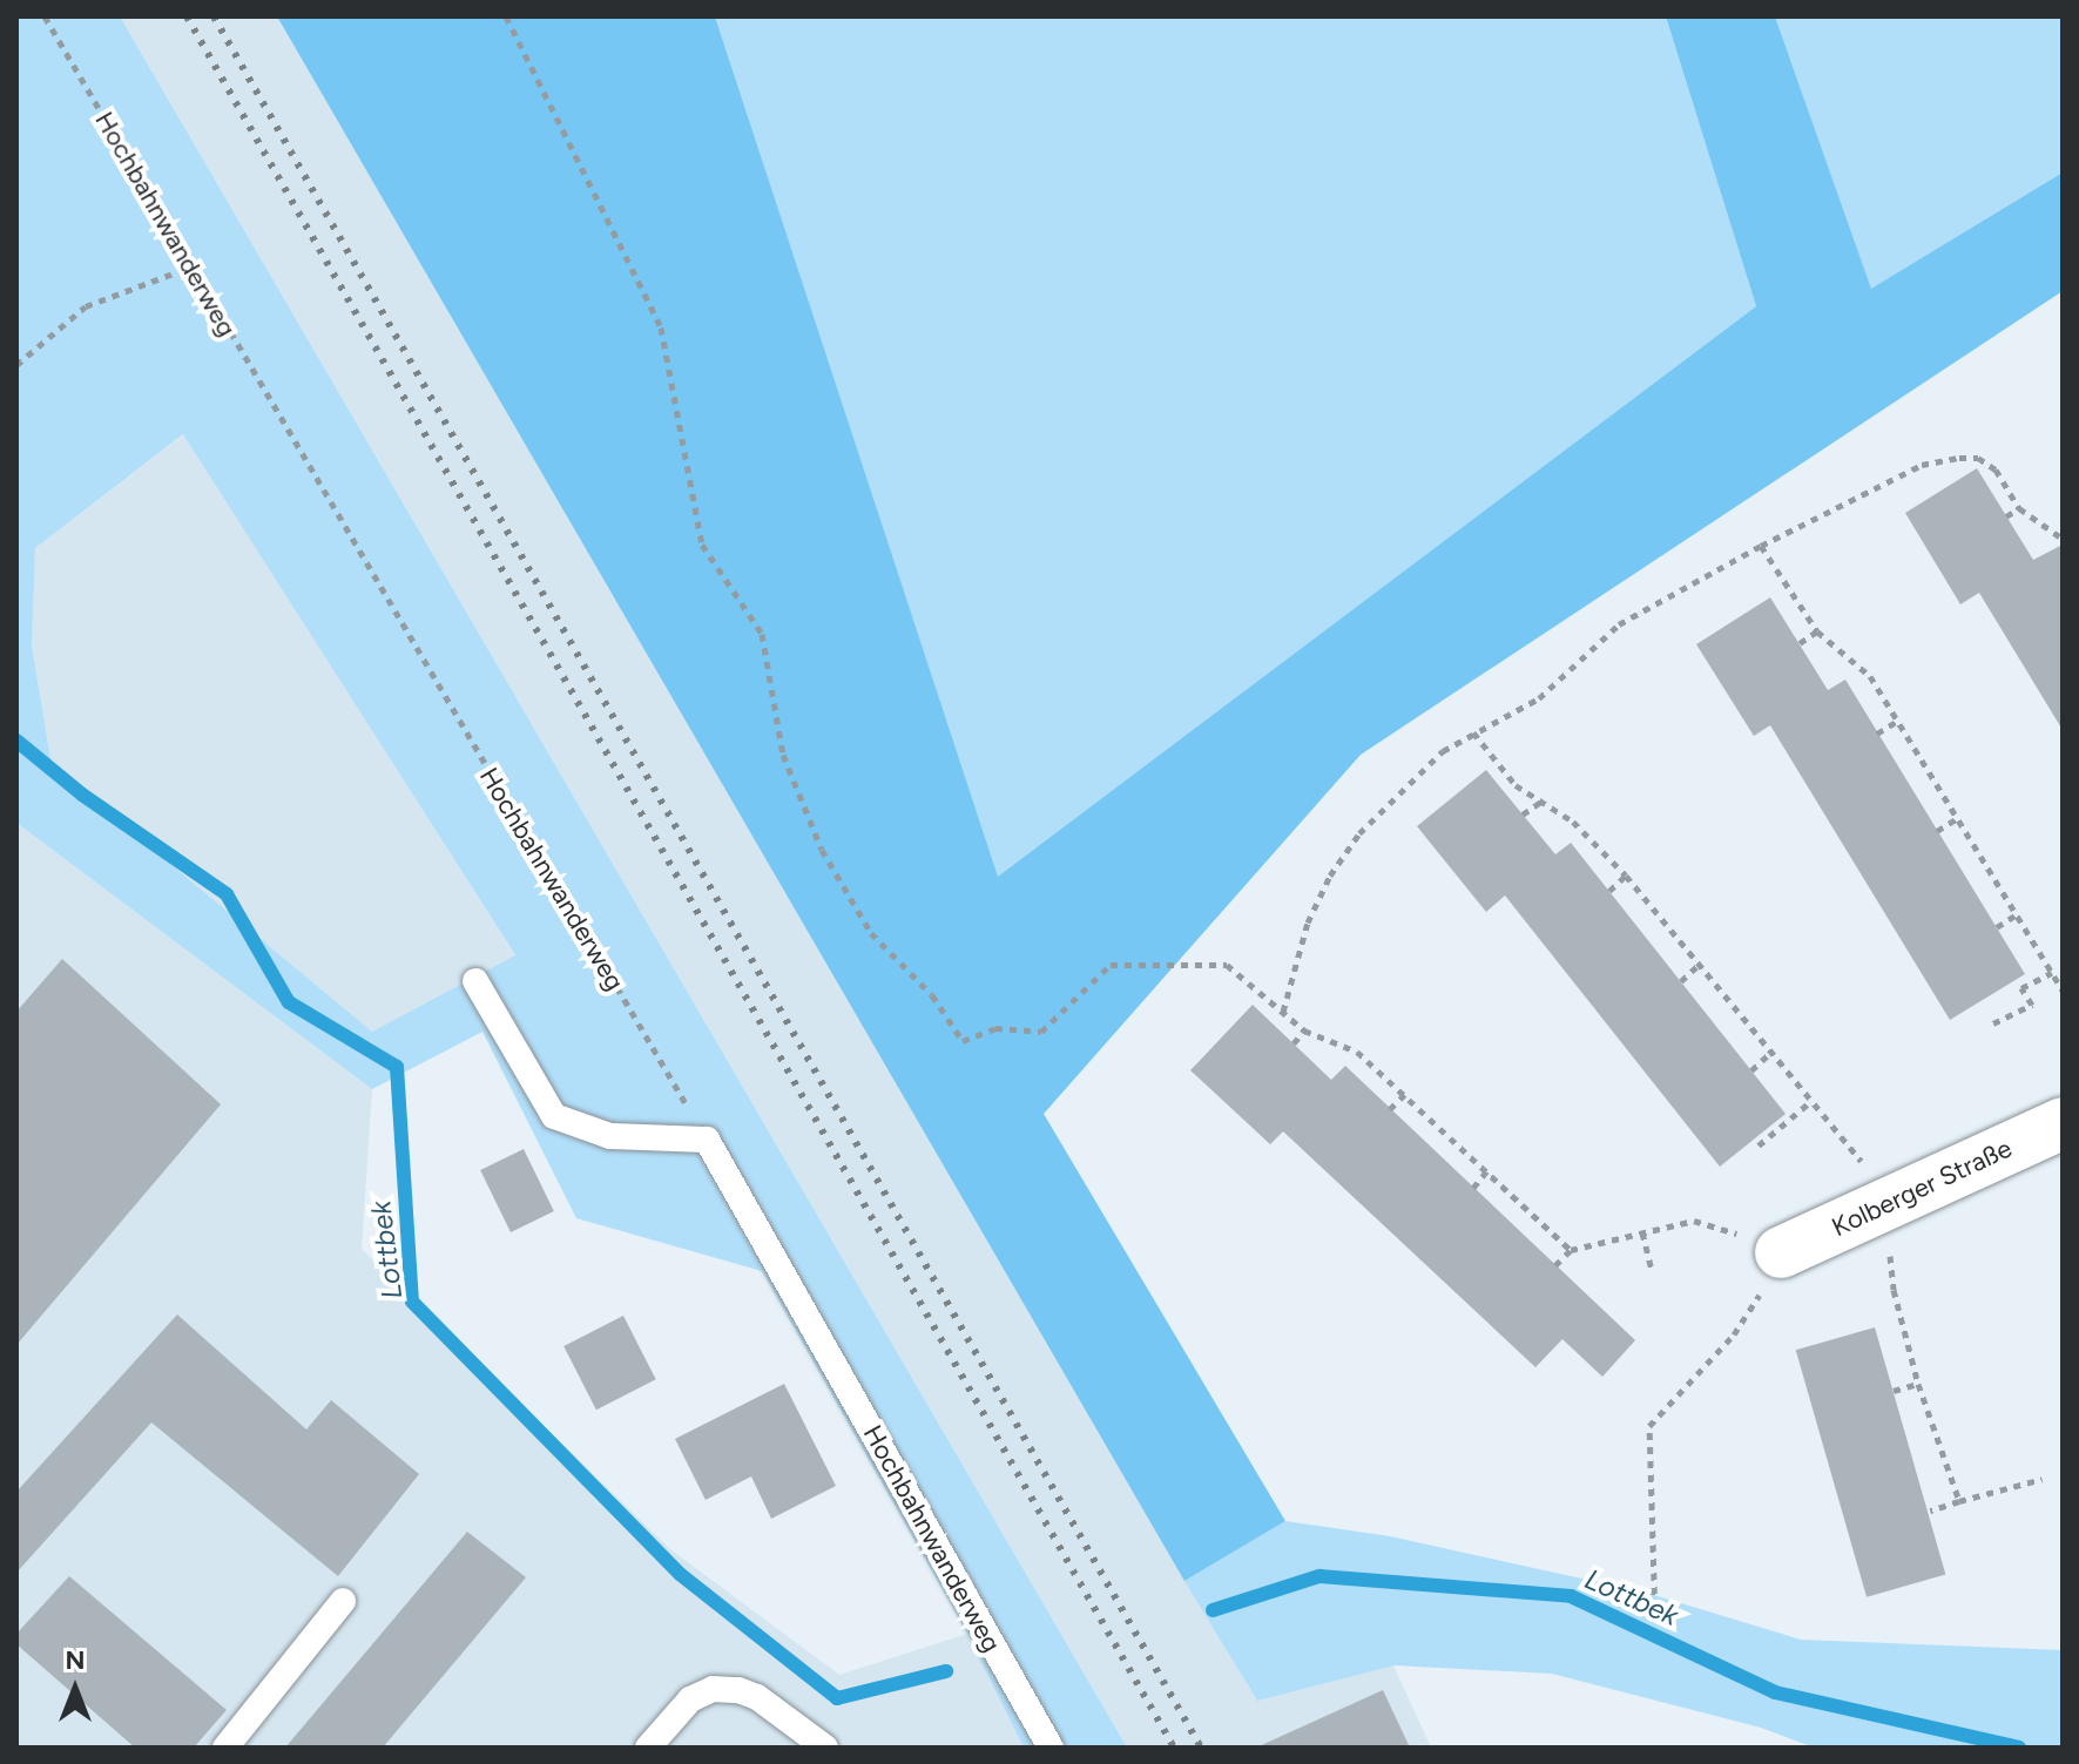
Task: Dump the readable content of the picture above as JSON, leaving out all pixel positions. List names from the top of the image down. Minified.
{"streets":{"street":["Kolberger Straße"],"lane":["Hochbahnwanderweg"]},"water":["Lottbek"],"north":"top"}
